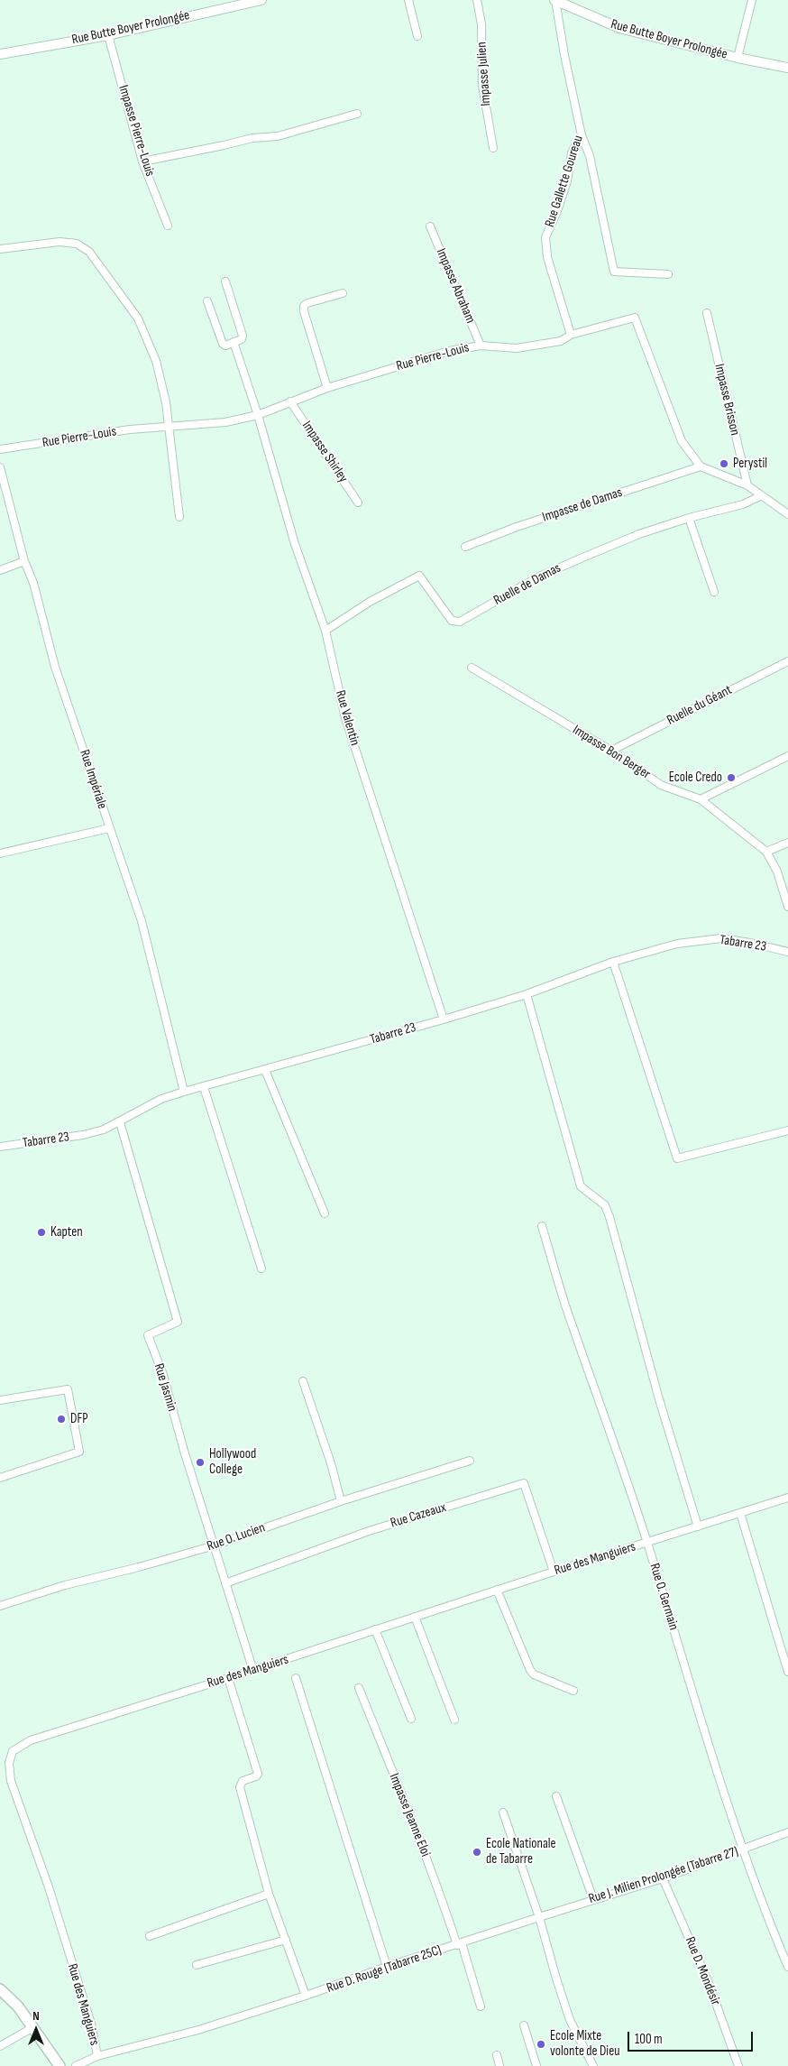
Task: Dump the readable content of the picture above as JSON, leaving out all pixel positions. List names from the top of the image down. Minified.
{"streets":{"street":["Rue Butte Boyer Prolongée","Impasse Julien","Impasse Pierre-Louis","Rue Gallette Goureau","Impasse Abraham","Rue Pierre-Louis","Impasse Brisson","Impasse Shirley","Impasse de Damas","Ruelle de Damas","Ruelle du Géant","Rue Valentin","Impasse Bon Berger","Rue Impériale","Tabarre 23","Rue Jasmin","Rue Cazeaux","Rue O. Lucien","Rue des Manguiers","Rue O. Germain","Impasse Jeanne Eloi","Rue J. Milien Prolongée (Tabarre 27)","Rue D. Rouge (Tabarre 25C)","Rue D. Mondésir"]},"crossings":[["Rue Butte Boyer Prolongée","Impasse Pierre-Louis"],["Rue Butte Boyer Prolongée","Rue Gallette Goureau"],["Rue Gallette Goureau","Rue Pierre-Louis"],["Impasse Abraham","Rue Pierre-Louis"],["Rue Pierre-Louis","Impasse Brisson"],["Rue Pierre-Louis","Impasse Shirley"],["Rue Pierre-Louis","Impasse de Damas"],["Rue Pierre-Louis","Ruelle de Damas"],["Rue Pierre-Louis","Rue Valentin"],["Ruelle de Damas","Rue Valentin"],["Ruelle du Géant","Impasse Bon Berger"],["Rue Valentin","Tabarre 23"],["Rue Impériale","Tabarre 23"],["Tabarre 23","Rue Jasmin"],["Rue Jasmin","Rue Cazeaux"],["Rue Jasmin","Rue O. Lucien"],["Rue Jasmin","Rue des Manguiers"],["Rue Cazeaux","Rue des Manguiers"],["Rue des Manguiers","Rue O. Germain"],["Rue des Manguiers","Rue D. Rouge (Tabarre 25C)"],["Rue O. Germain","Rue J. Milien Prolongée (Tabarre 27)"],["Impasse Jeanne Eloi","Rue D. Rouge (Tabarre 25C)"],["Rue J. Milien Prolongée (Tabarre 27)","Rue D. Rouge (Tabarre 25C)"],["Rue J. Milien Prolongée (Tabarre 27)","Rue D. Mondésir"]],"places":["Perystil","Ecole Credo","Kapten","DFP","Hollywood College","Ecole Nationale de Tabarre","Ecole Mixte volonte de Dieu"],"scale_bar":"100 m","north":"top"}
